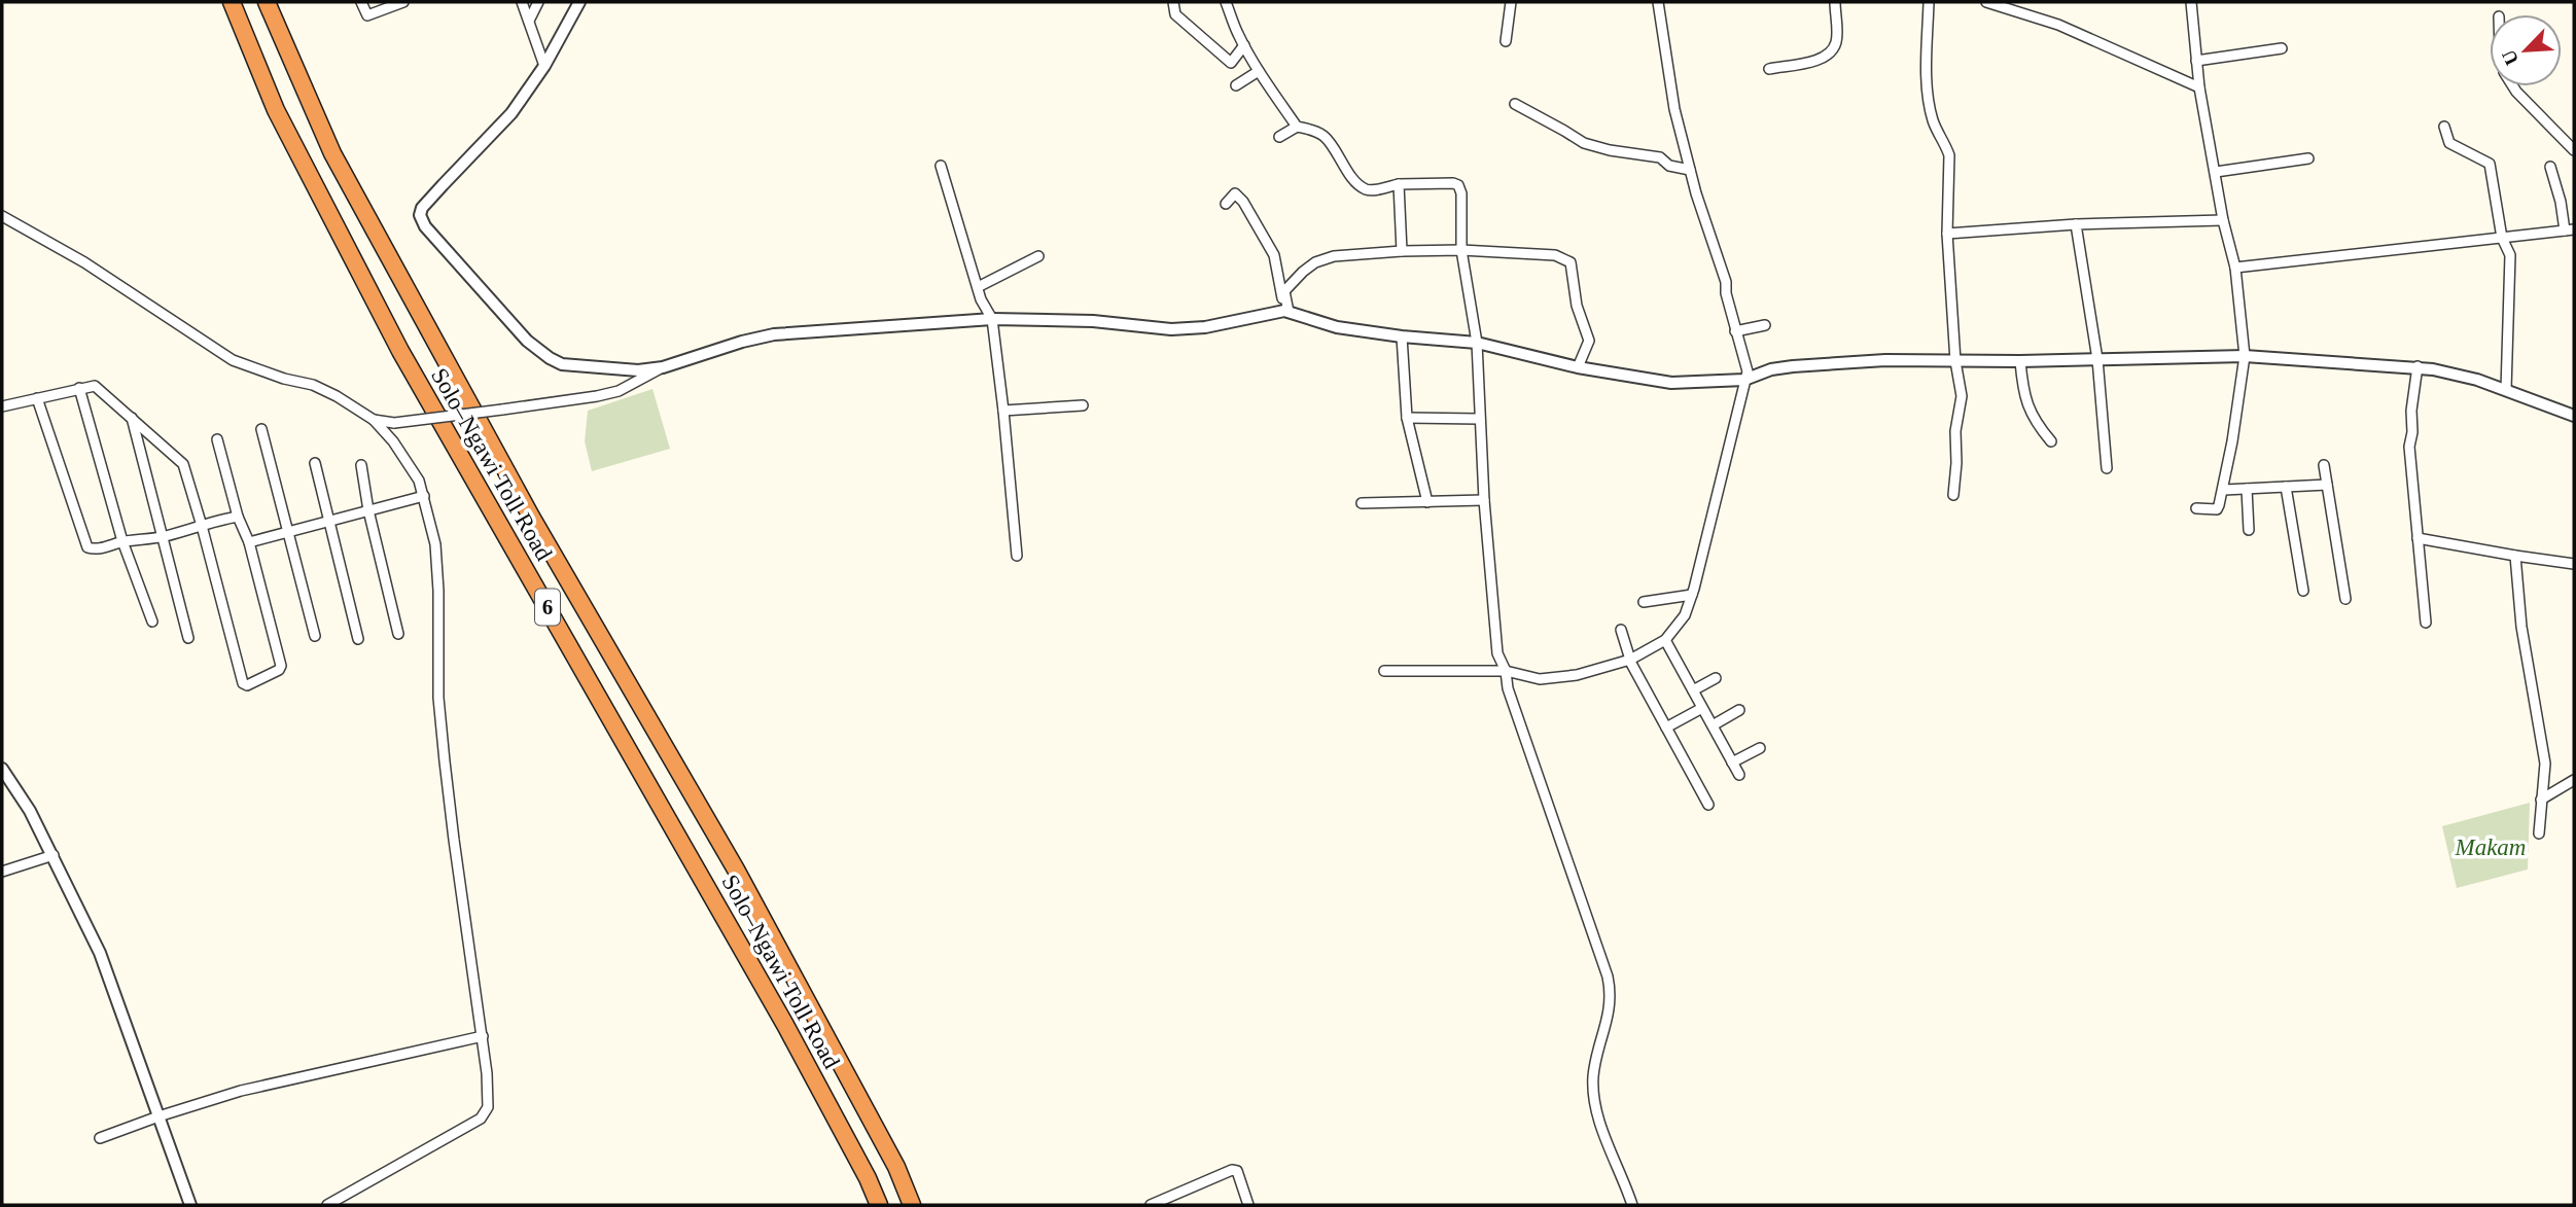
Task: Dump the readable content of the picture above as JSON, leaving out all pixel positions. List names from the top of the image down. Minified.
{"streets":{"highway":["Solo–Ngawi Toll Road","6"]},"parks":["Makam"],"north":"bottom left"}
